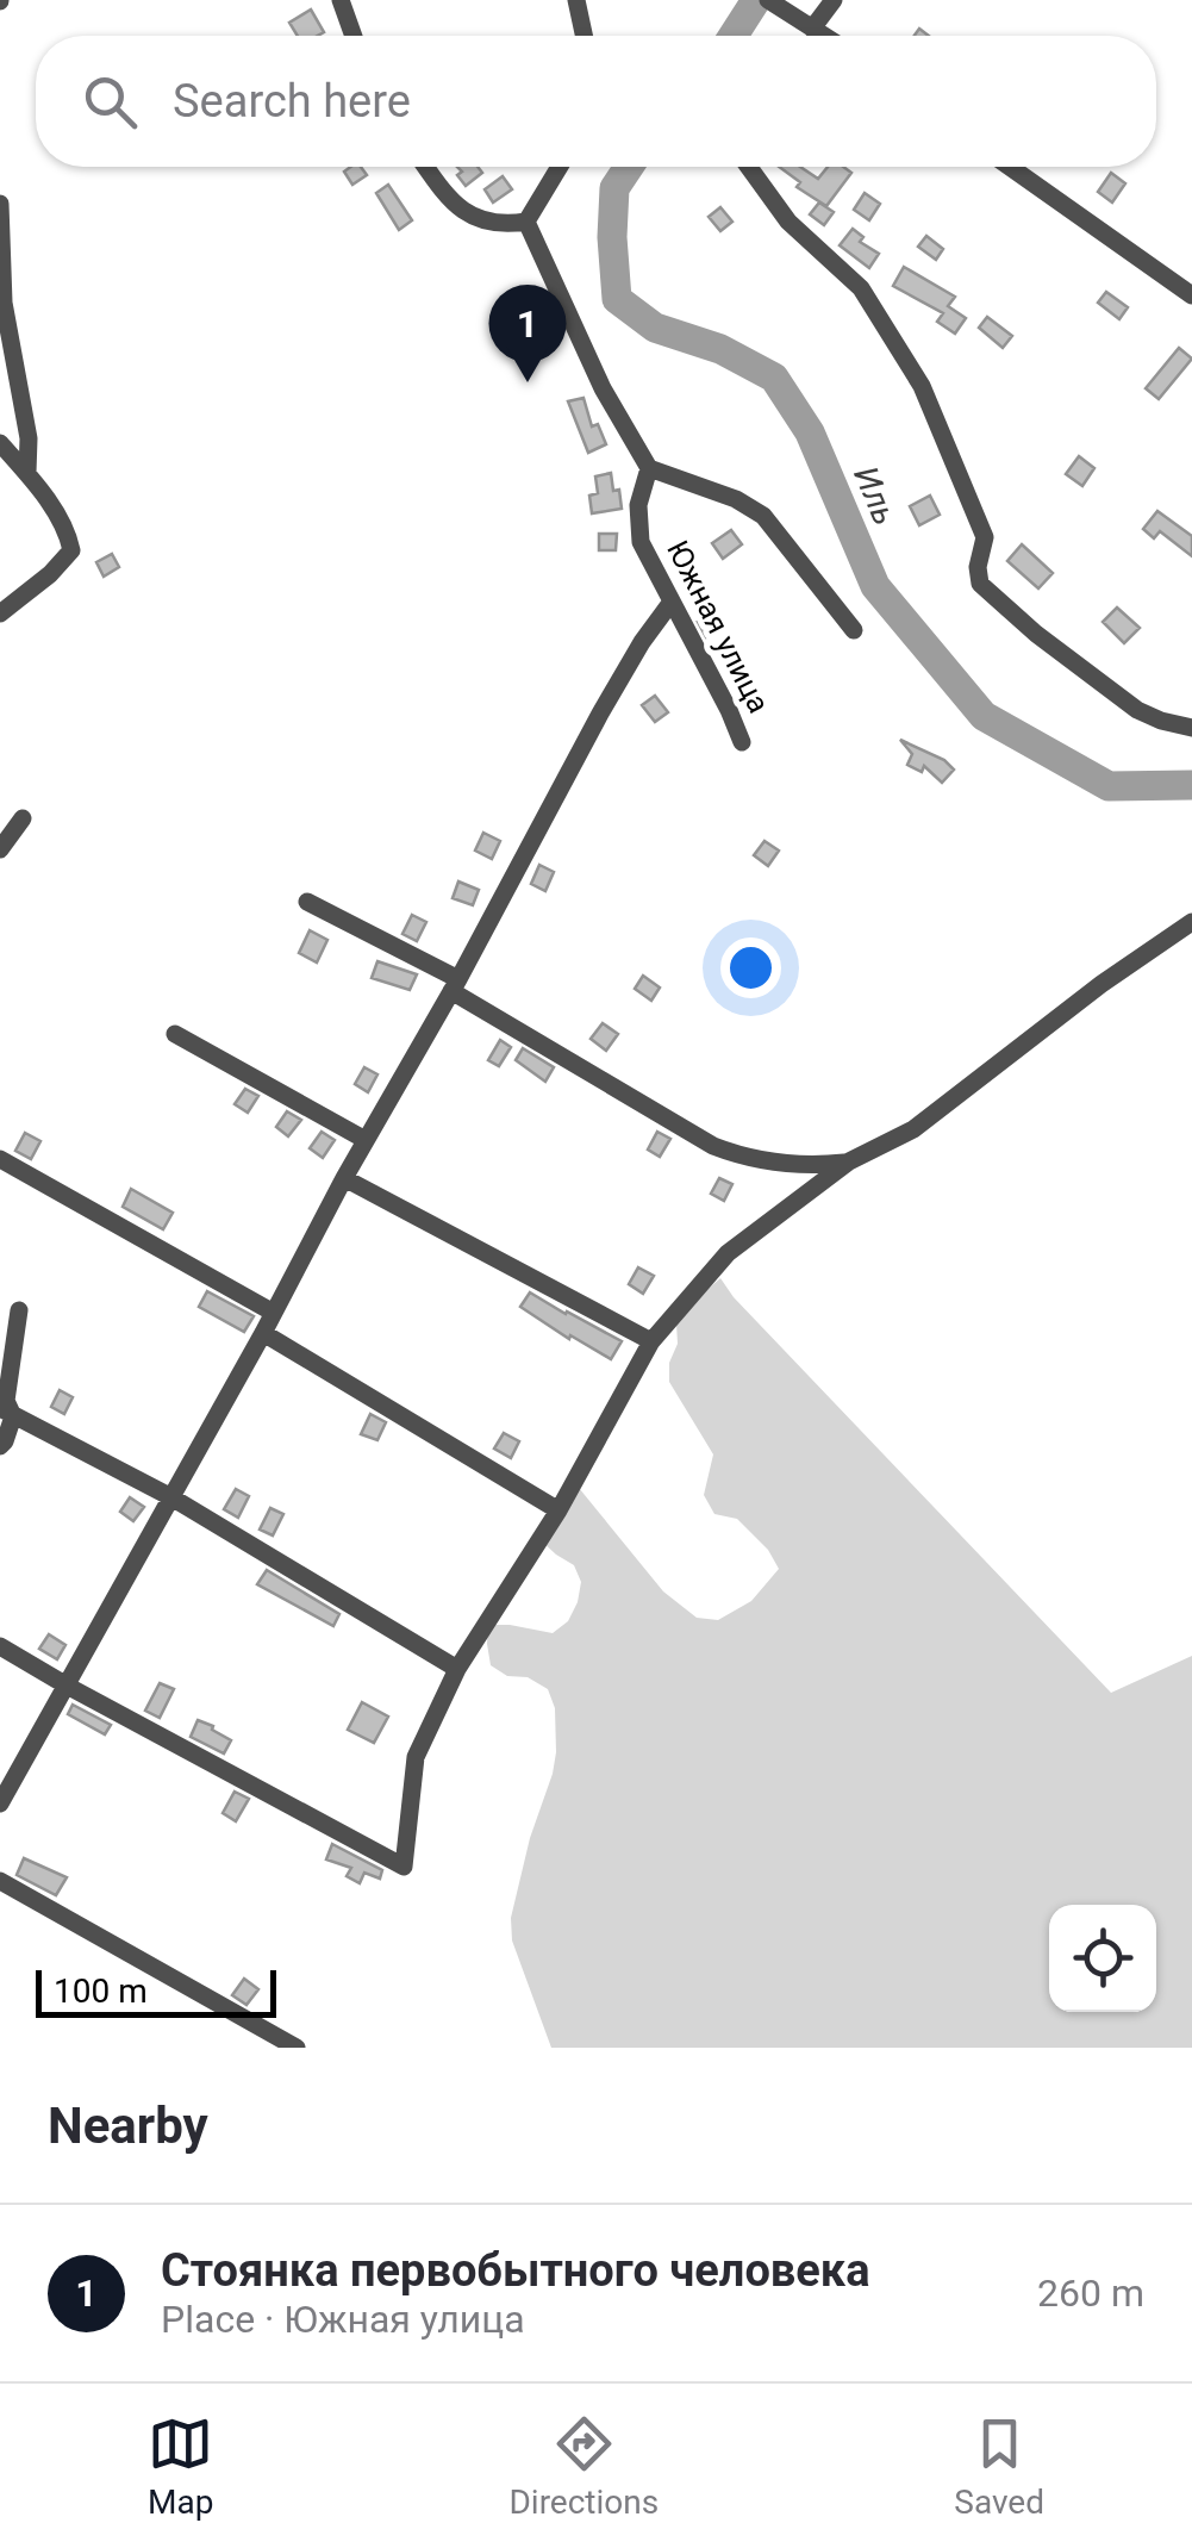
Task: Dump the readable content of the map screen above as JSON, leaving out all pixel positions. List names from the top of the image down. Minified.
{"streets":{"street":["Южная улица"]},"water":["Иль"],"scale_bar":"100 m","page":{"search":"Search here","pins":"1","scale":"100 m","heading":"Nearby","list":[{"mark":"1","name":"Стоянка первобытного человека","note":"Place · Южная улица","value":"260 m"}],"nav":["Map","Directions","Saved"]}}
